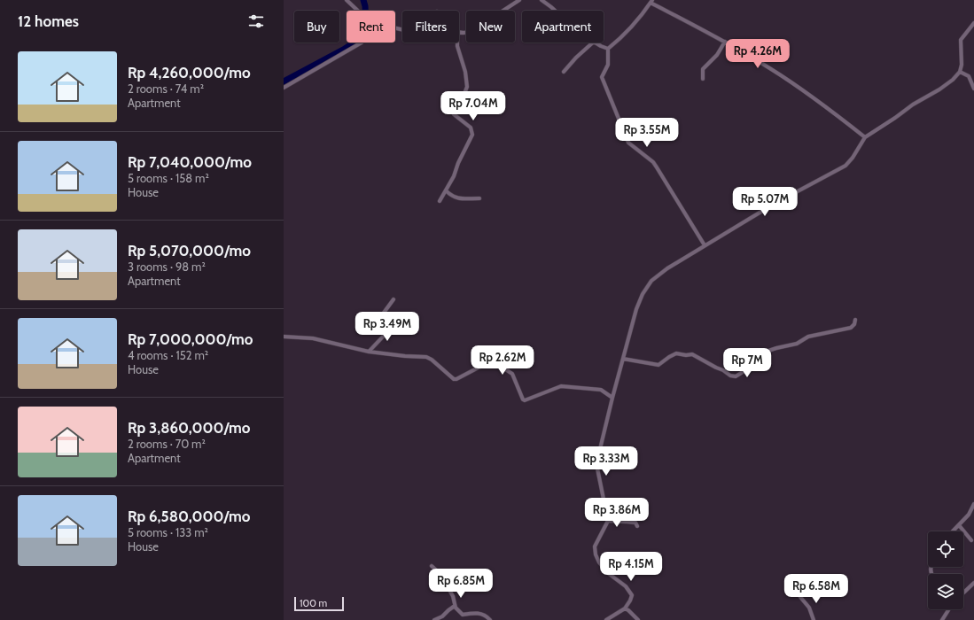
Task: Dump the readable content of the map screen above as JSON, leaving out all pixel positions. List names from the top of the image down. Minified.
{"scale_bar":"100 m","page":{"heading":"12 homes","chip":["Buy","Rent","Filters","New","Apartment"],"price":["Rp 4.26M","Rp 7.04M","Rp 3.55M","Rp 5.07M","Rp 3.49M","Rp 2.62M","Rp 7M","Rp 3.33M","Rp 3.86M","Rp 4.15M","Rp 6.85M","Rp 6.58M"],"list":[{"name":"Rp 4,260,000/mo","note":"2 rooms · 74 m² · Apartment"},{"name":"Rp 7,040,000/mo","note":"5 rooms · 158 m² · House"},{"name":"Rp 5,070,000/mo","note":"3 rooms · 98 m² · Apartment"},{"name":"Rp 7,000,000/mo","note":"4 rooms · 152 m² · House"},{"name":"Rp 3,860,000/mo","note":"2 rooms · 70 m² · Apartment"},{"name":"Rp 6,580,000/mo","note":"5 rooms · 133 m² · House"}],"scale":"100 m"}}
